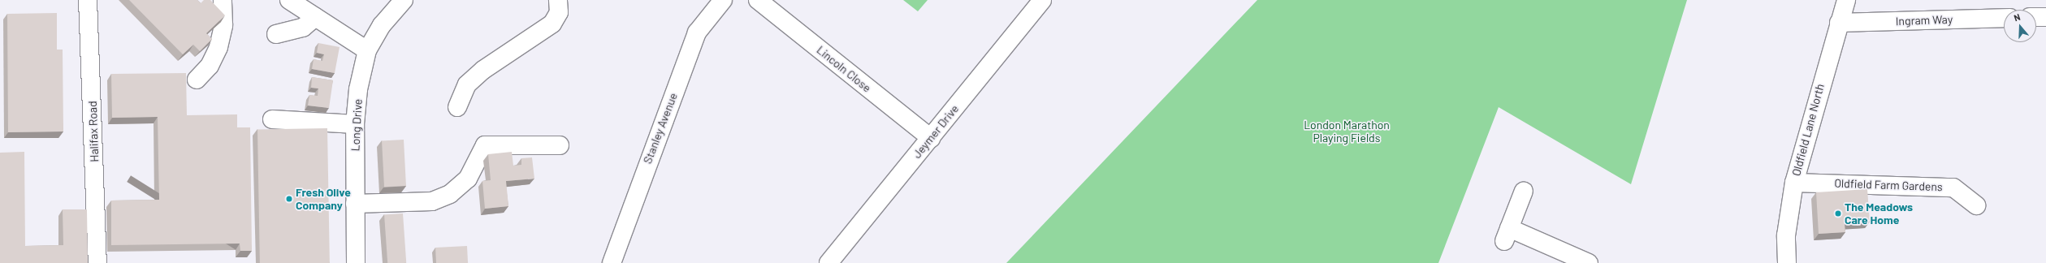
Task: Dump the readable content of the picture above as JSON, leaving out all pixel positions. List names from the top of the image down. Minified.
{"streets":{"street":["Ingram Way","Lincoln Close","Long Drive","Stanley Avenue","Oldfield Lane North","Halifax Road","Jeymer Drive","Oldfield Farm Gardens"]},"crossings":[["Ingram Way","Oldfield Lane North"],["Lincoln Close","Jeymer Drive"],["Oldfield Lane North","Oldfield Farm Gardens"]],"parks":["London Marathon Playing Fields"],"places":["Fresh Olive Company","The Meadows Care Home"],"north":"top"}
